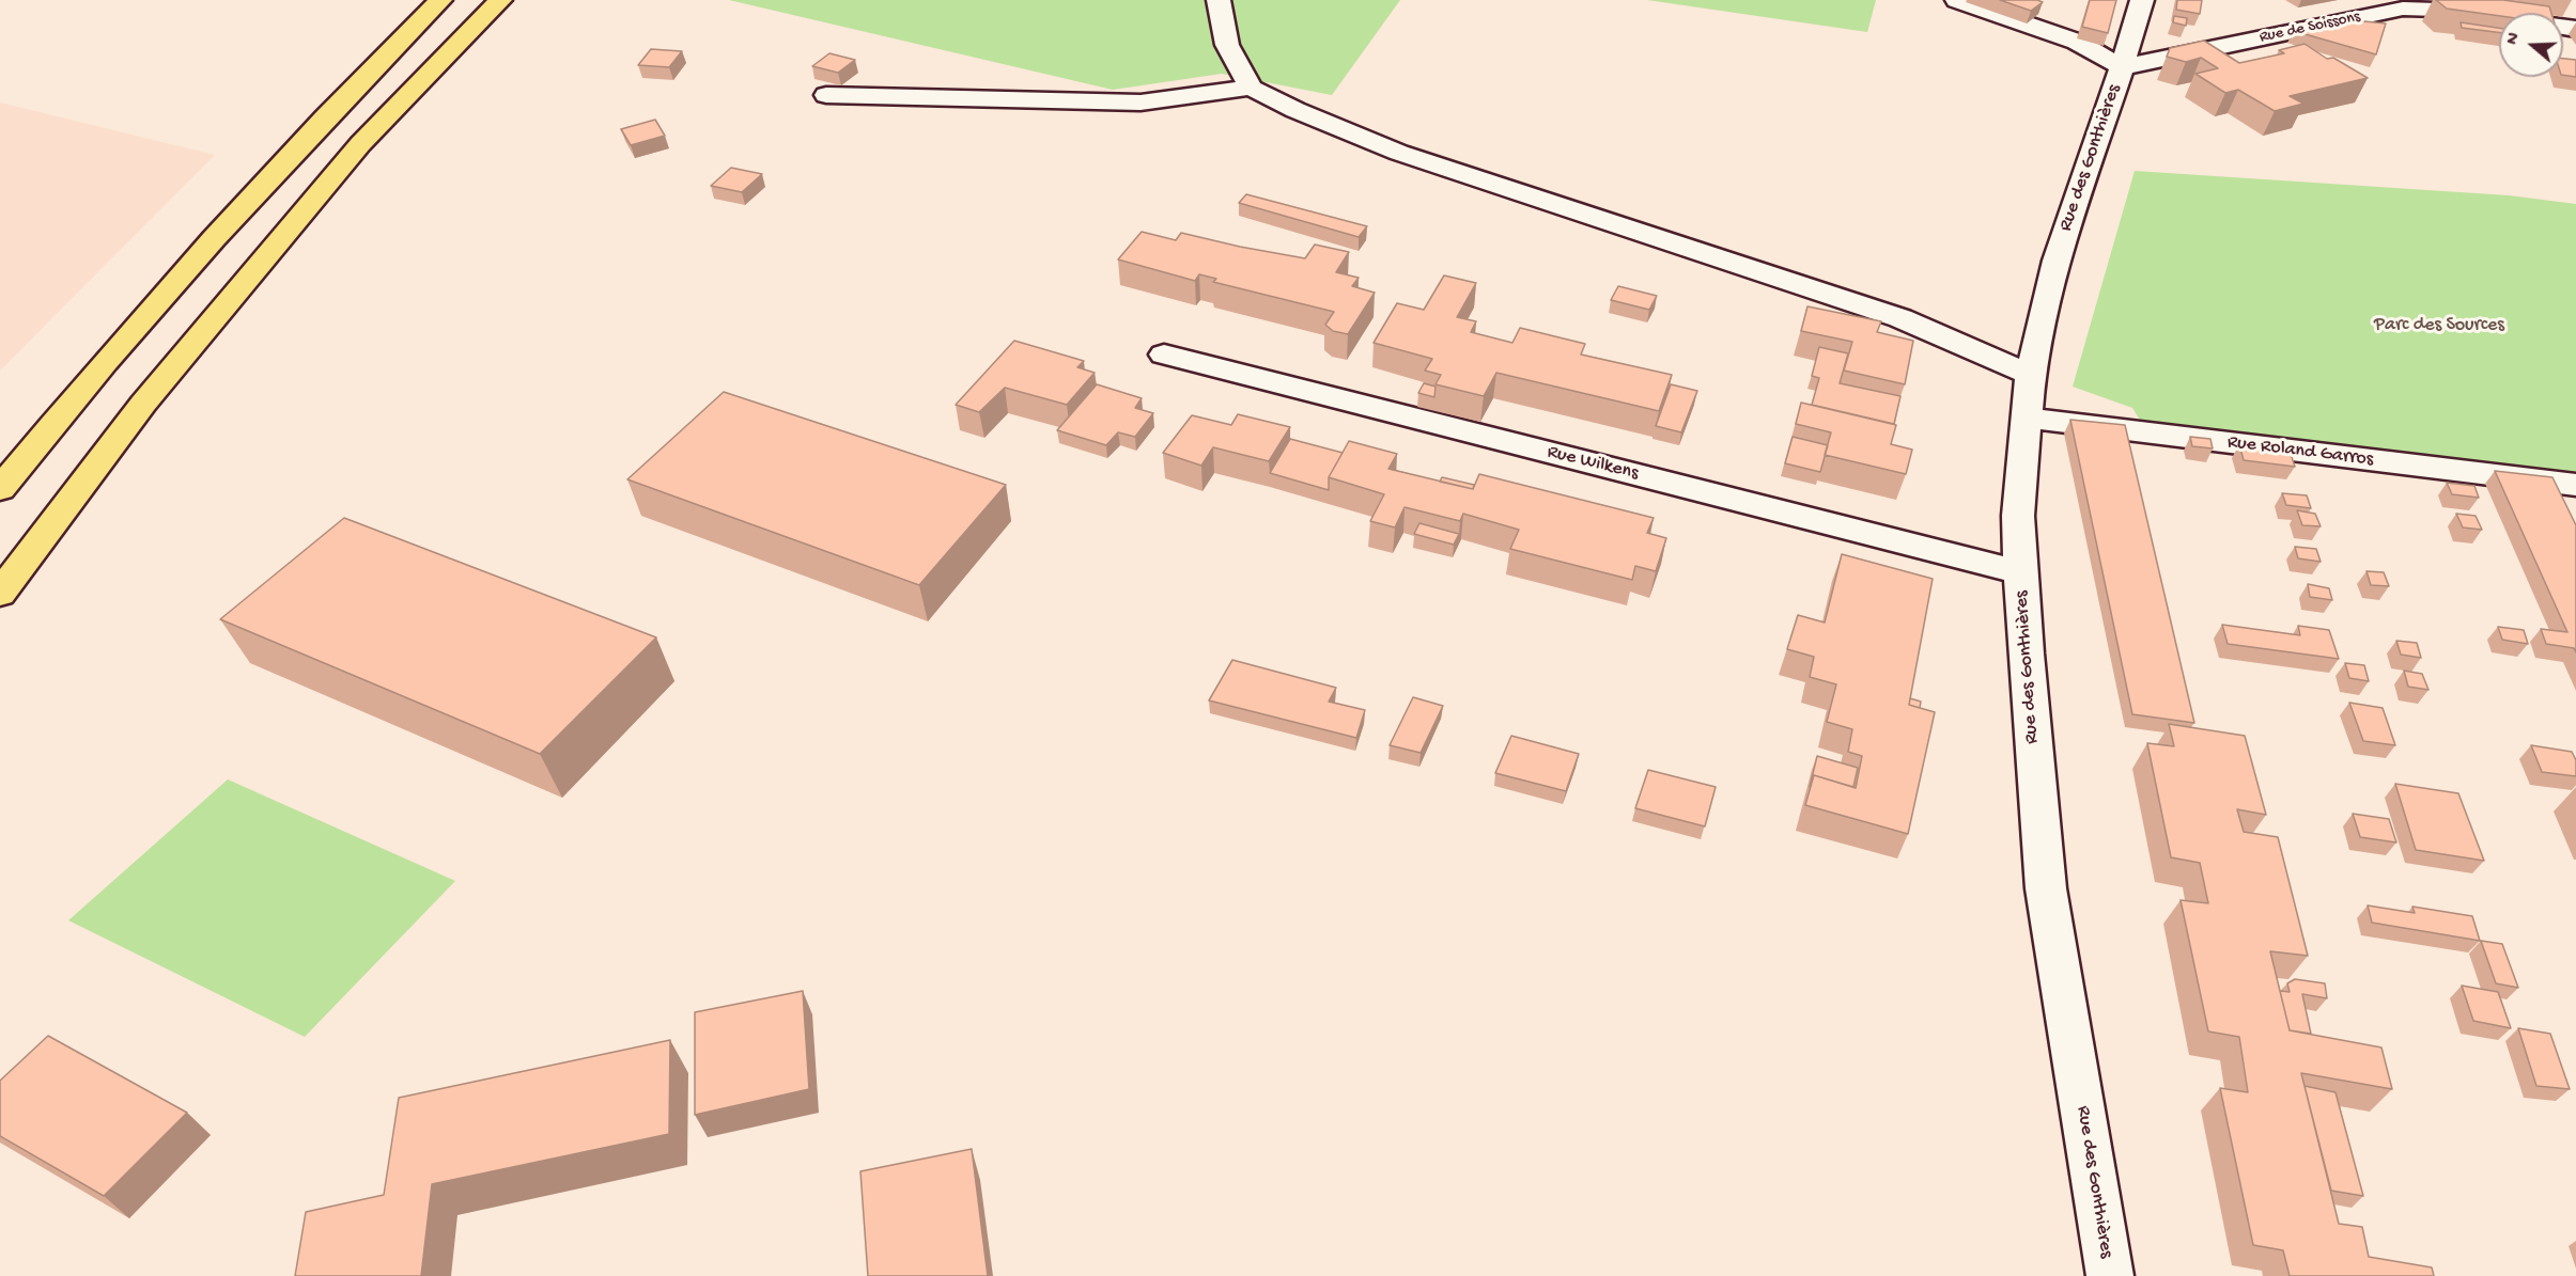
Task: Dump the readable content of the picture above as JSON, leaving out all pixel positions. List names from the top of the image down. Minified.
{"streets":{"street":["Rue de Soissons","Rue des Gonthières","Rue Roland Garros","Rue Wilkens"]},"crossings":[["Rue de Soissons","Rue des Gonthières"],["Rue des Gonthières","Rue Roland Garros"],["Rue des Gonthières","Rue Wilkens"]],"parks":["Parc des Sources"],"north":"left"}
